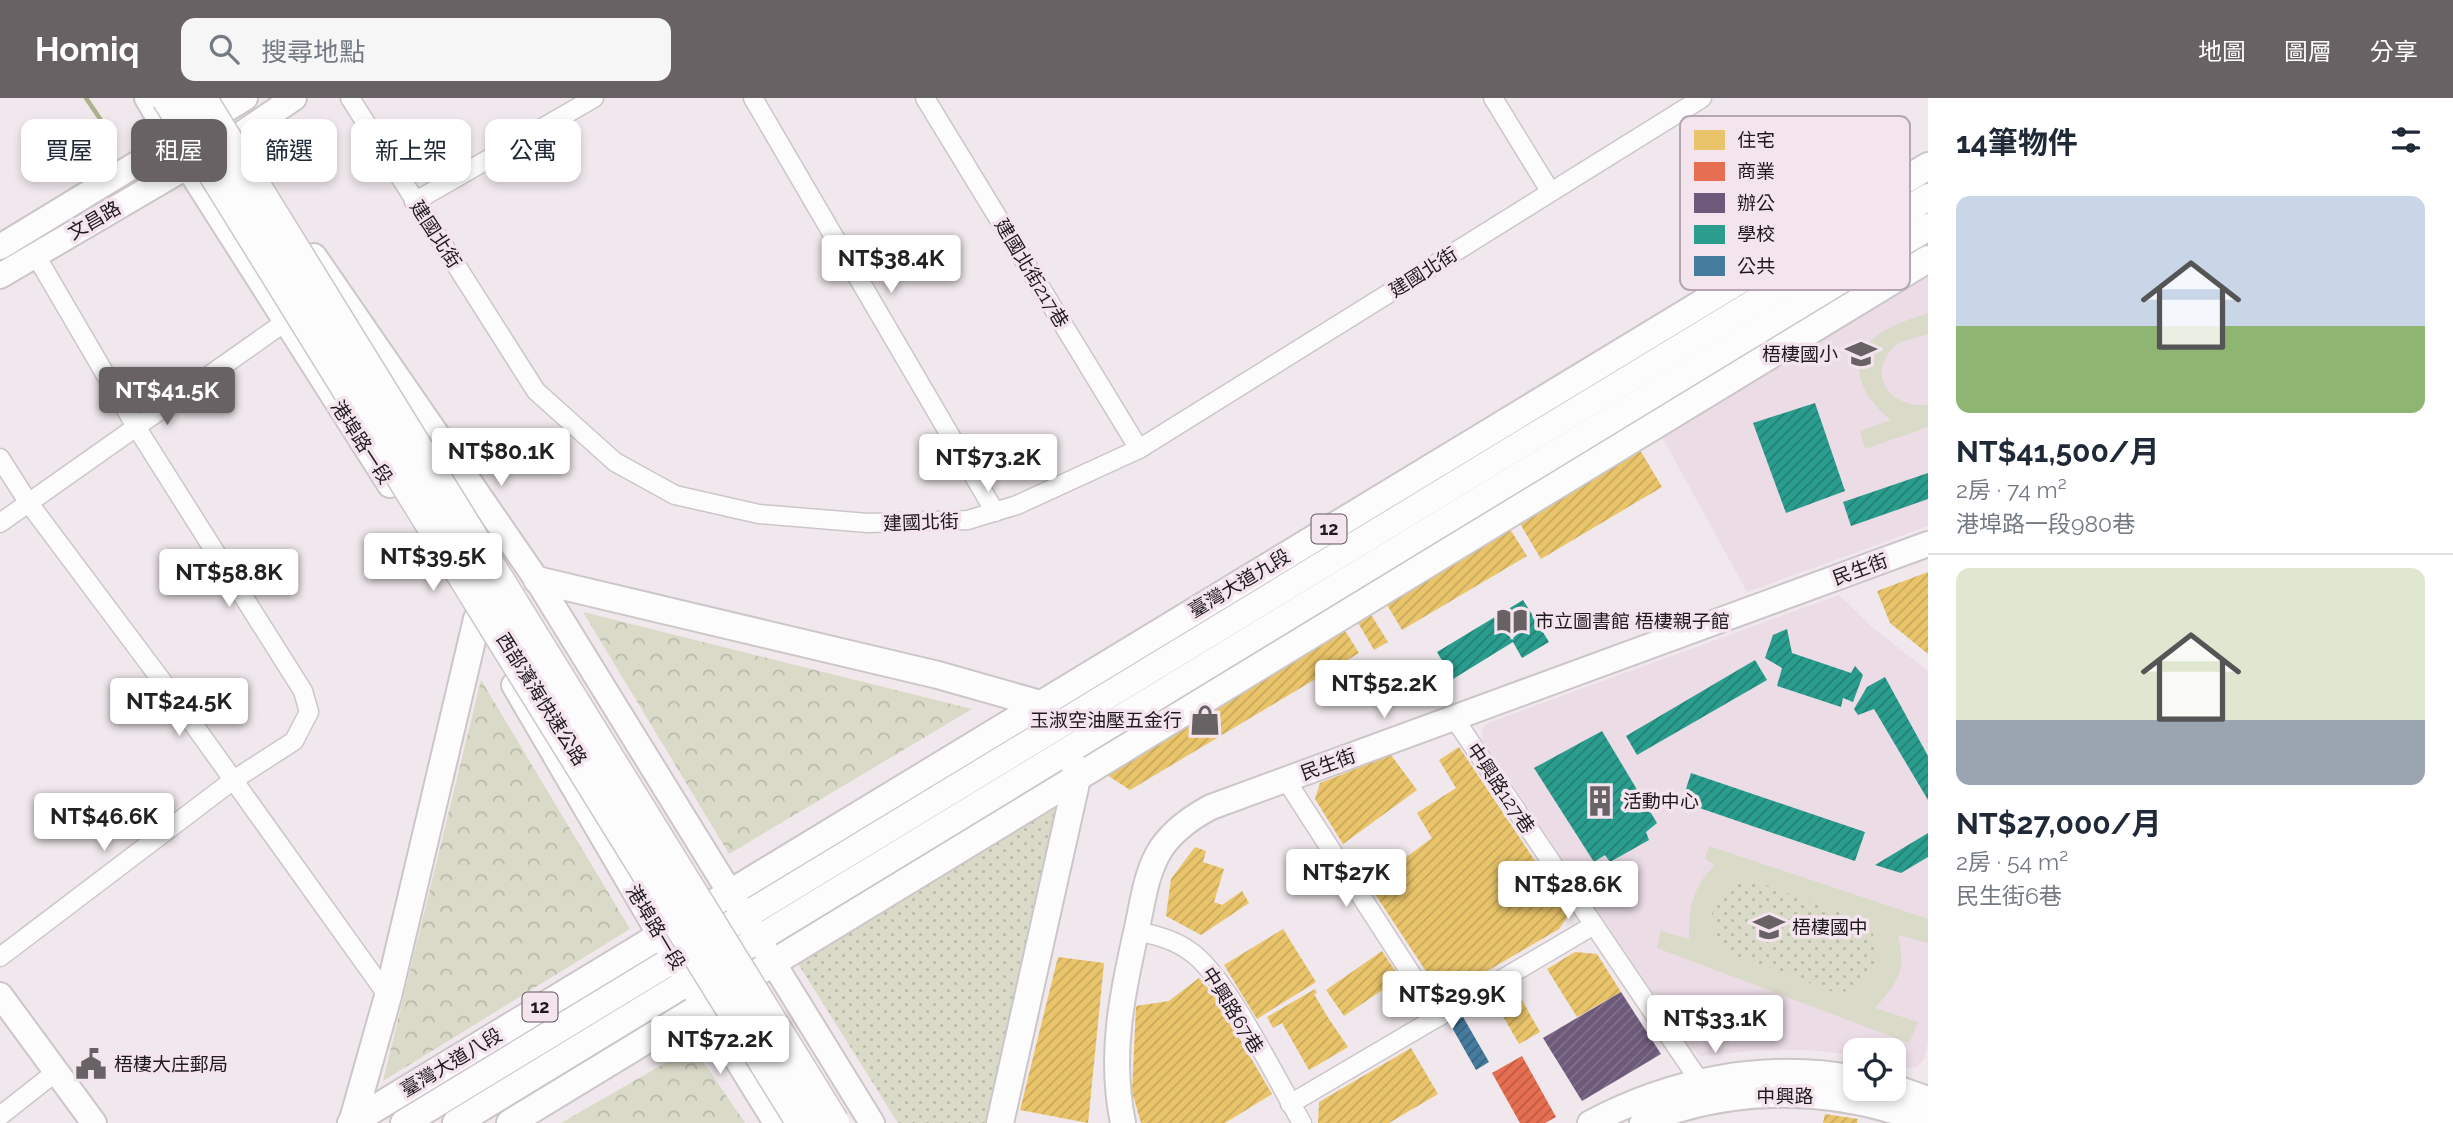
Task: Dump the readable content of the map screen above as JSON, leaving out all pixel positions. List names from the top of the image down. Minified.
{"streets":{"highway":["西部濱海快速公路"],"main road":["12","臺灣大道九段","臺灣大道八段"],"street":["文昌路","建國北街","建國北街217巷","港埠路一段","民生街","中興路127巷","中興路67巷","中興路"]},"crossings":[["文昌路","西部濱海快速公路"],["建國北街","建國北街217巷"],["港埠路一段","臺灣大道八段"],["民生街","中興路127巷"],["民生街","中興路67巷"],["臺灣大道九段","臺灣大道八段"],["中興路127巷","中興路"]],"places":{"school or university":["梧棲國小","梧棲國中"],"library":["市立圖書館 梧棲親子館"],"shop":["玉淑空油壓五金行"],"building":["活動中心"],"public building":["梧棲大庄郵局"]},"legend":["住宅","商業","辦公","學校","公共"],"page":{"header":"Homiq","search":"搜尋地點","nav":["地圖","圖層","分享"],"heading":"14筆物件","chip":["買屋","租屋","篩選","新上架","公寓"],"list":[{"name":"NT$41,500/月","note":"2房 · 74 m² · 港埠路一段980巷"},{"name":"NT$27,000/月","note":"2房 · 54 m² · 民生街6巷"}],"price":["NT$38.4K","NT$41.5K","NT$80.1K","NT$73.2K","NT$39.5K","NT$58.8K","NT$52.2K","NT$24.5K","NT$46.6K","NT$27K","NT$28.6K","NT$29.9K","NT$33.1K","NT$72.2K"]}}
